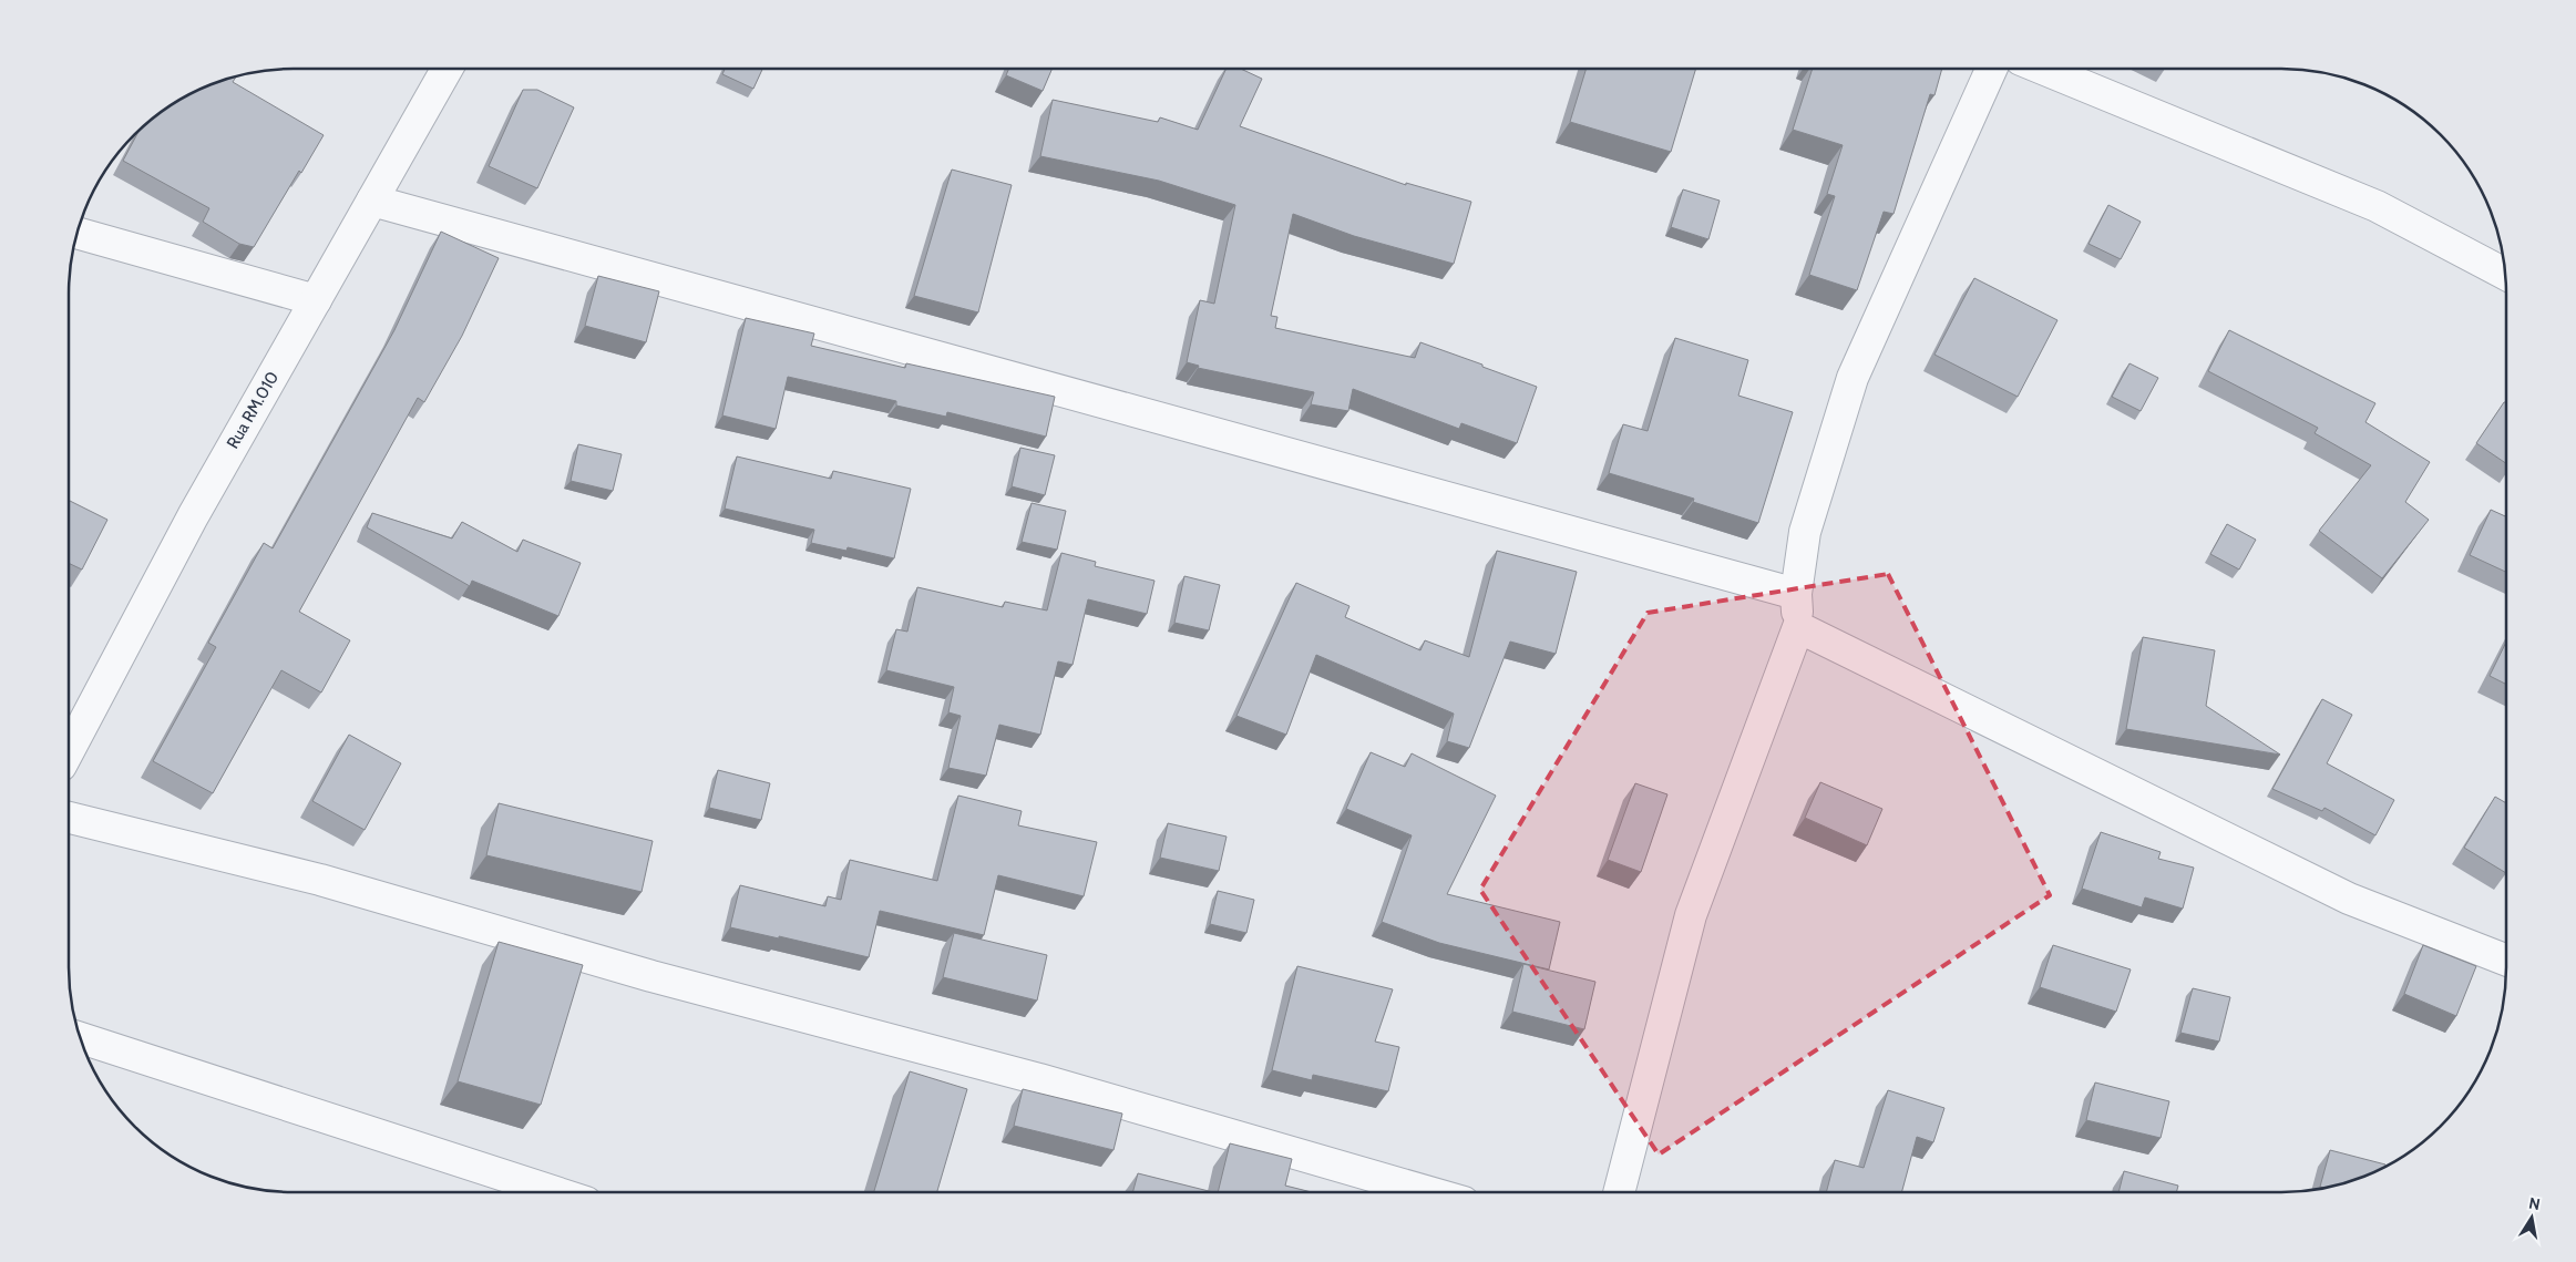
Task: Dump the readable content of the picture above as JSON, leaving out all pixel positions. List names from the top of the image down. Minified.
{"streets":{"street":["Rua RM.010"]},"north":"top"}
